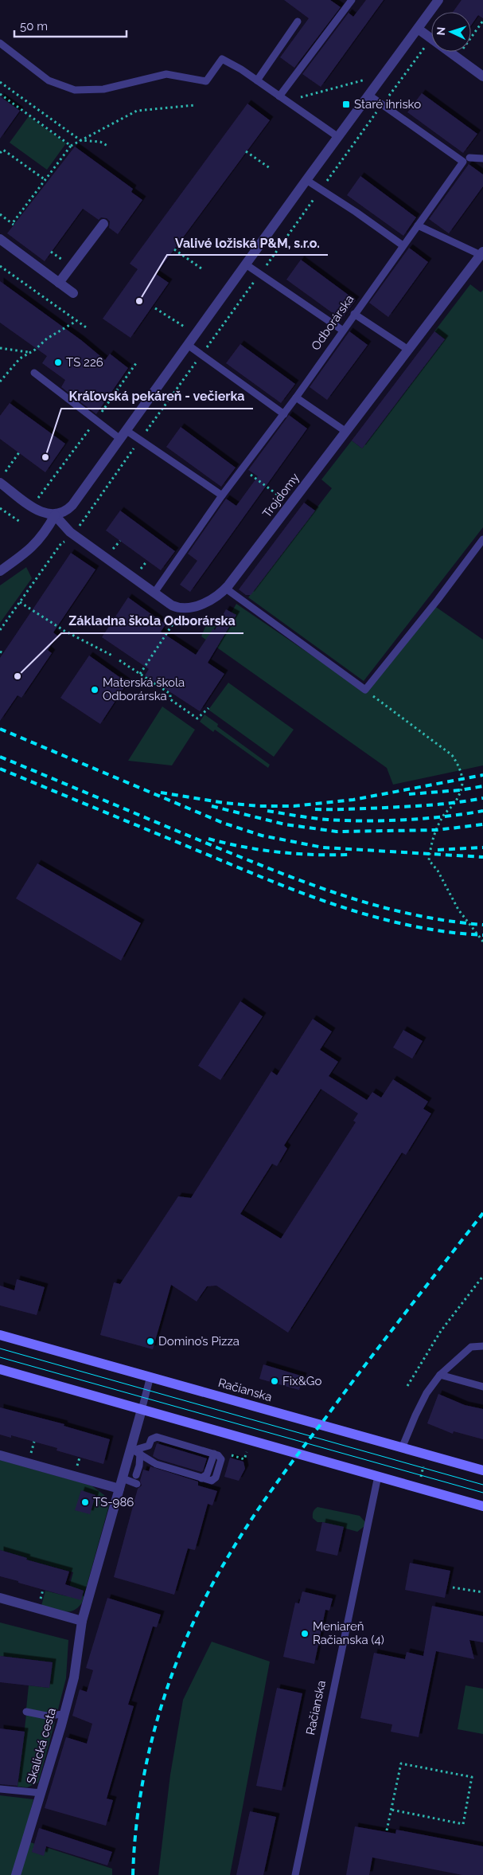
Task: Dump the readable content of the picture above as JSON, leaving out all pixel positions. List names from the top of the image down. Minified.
{"streets":{"main road":["Račianska"],"street":["Trojdomy","Skalická cesta"],"lane":["Odborárska"]},"places":{"transit":["Staré ihrisko"],"other":["Valivé ložiská P&M, s.r.o.","TS 226","Kráľovská pekáreň - večierka","Základna škola Odborárska","Materská škola Odborárska","Domino’s Pizza","Fix&Go","TS-986","Meniareň Račianska (4)"]},"scale_bar":"50 m","north":"left"}
